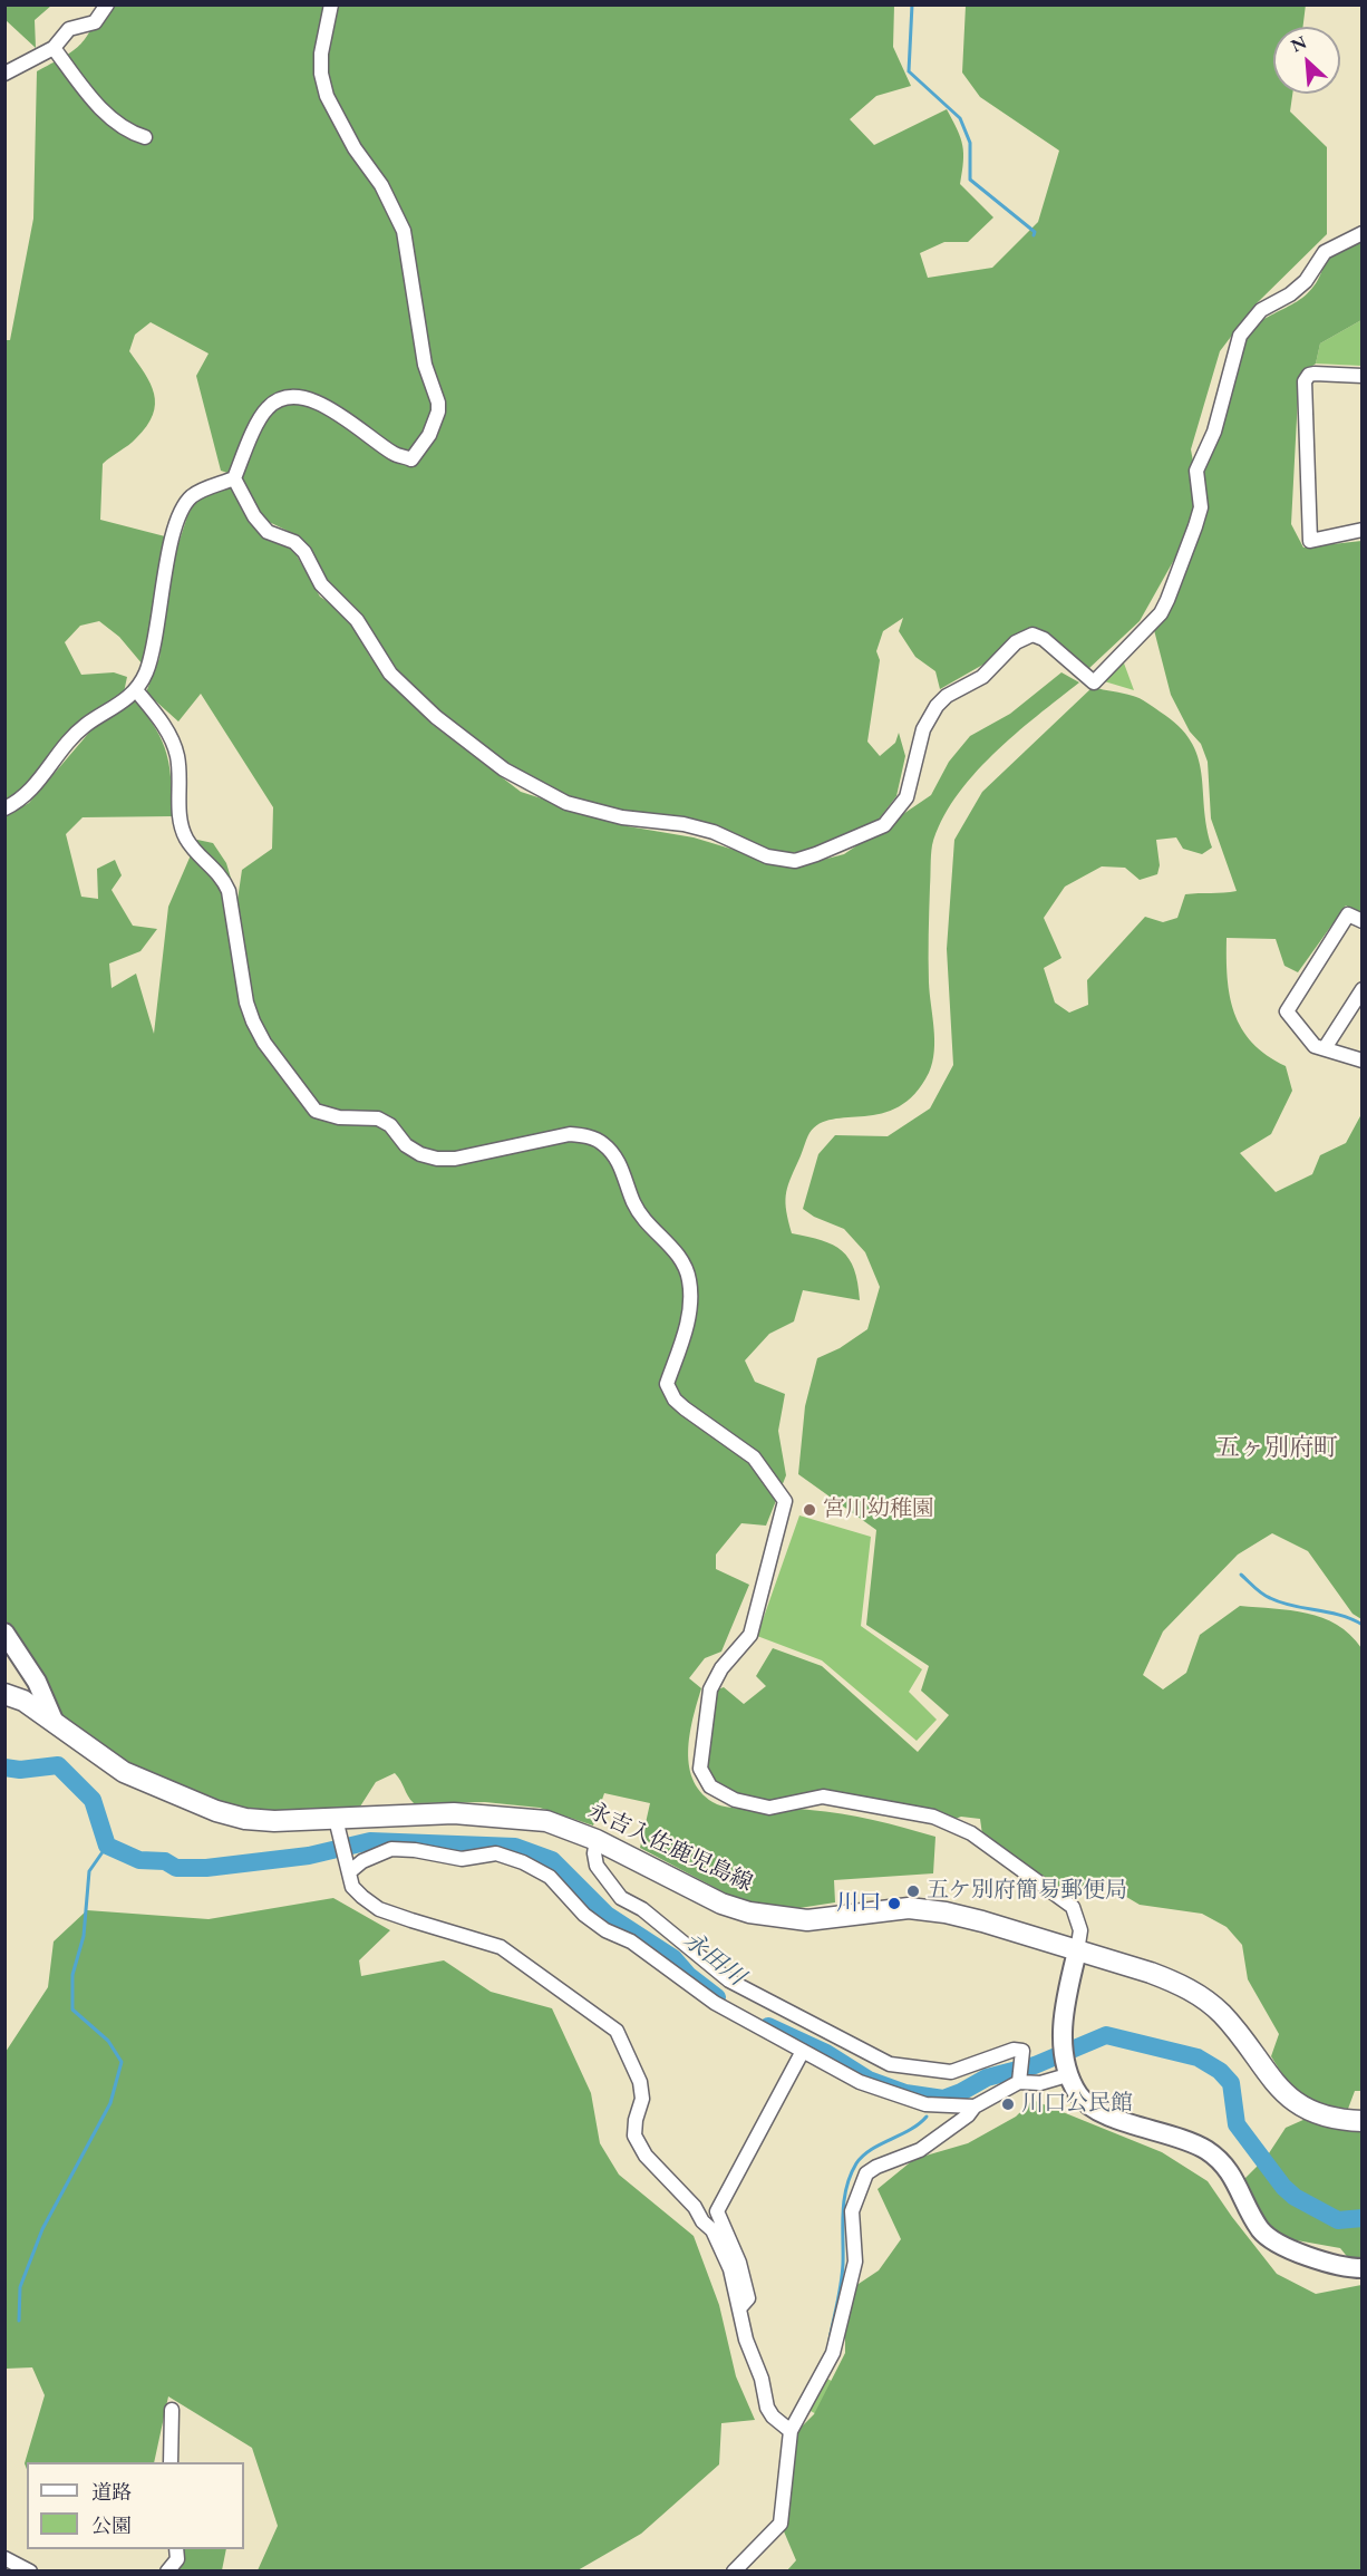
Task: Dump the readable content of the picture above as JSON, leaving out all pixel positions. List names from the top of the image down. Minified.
{"streets":{"main road":["永吉入佐鹿児島線"]},"districts":["五ヶ別府町"],"water":["永田川"],"places":["宮川幼稚園","五ケ別府簡易郵便局","川口","川口公民館"],"legend":["道路","公園"],"north":"top left"}
